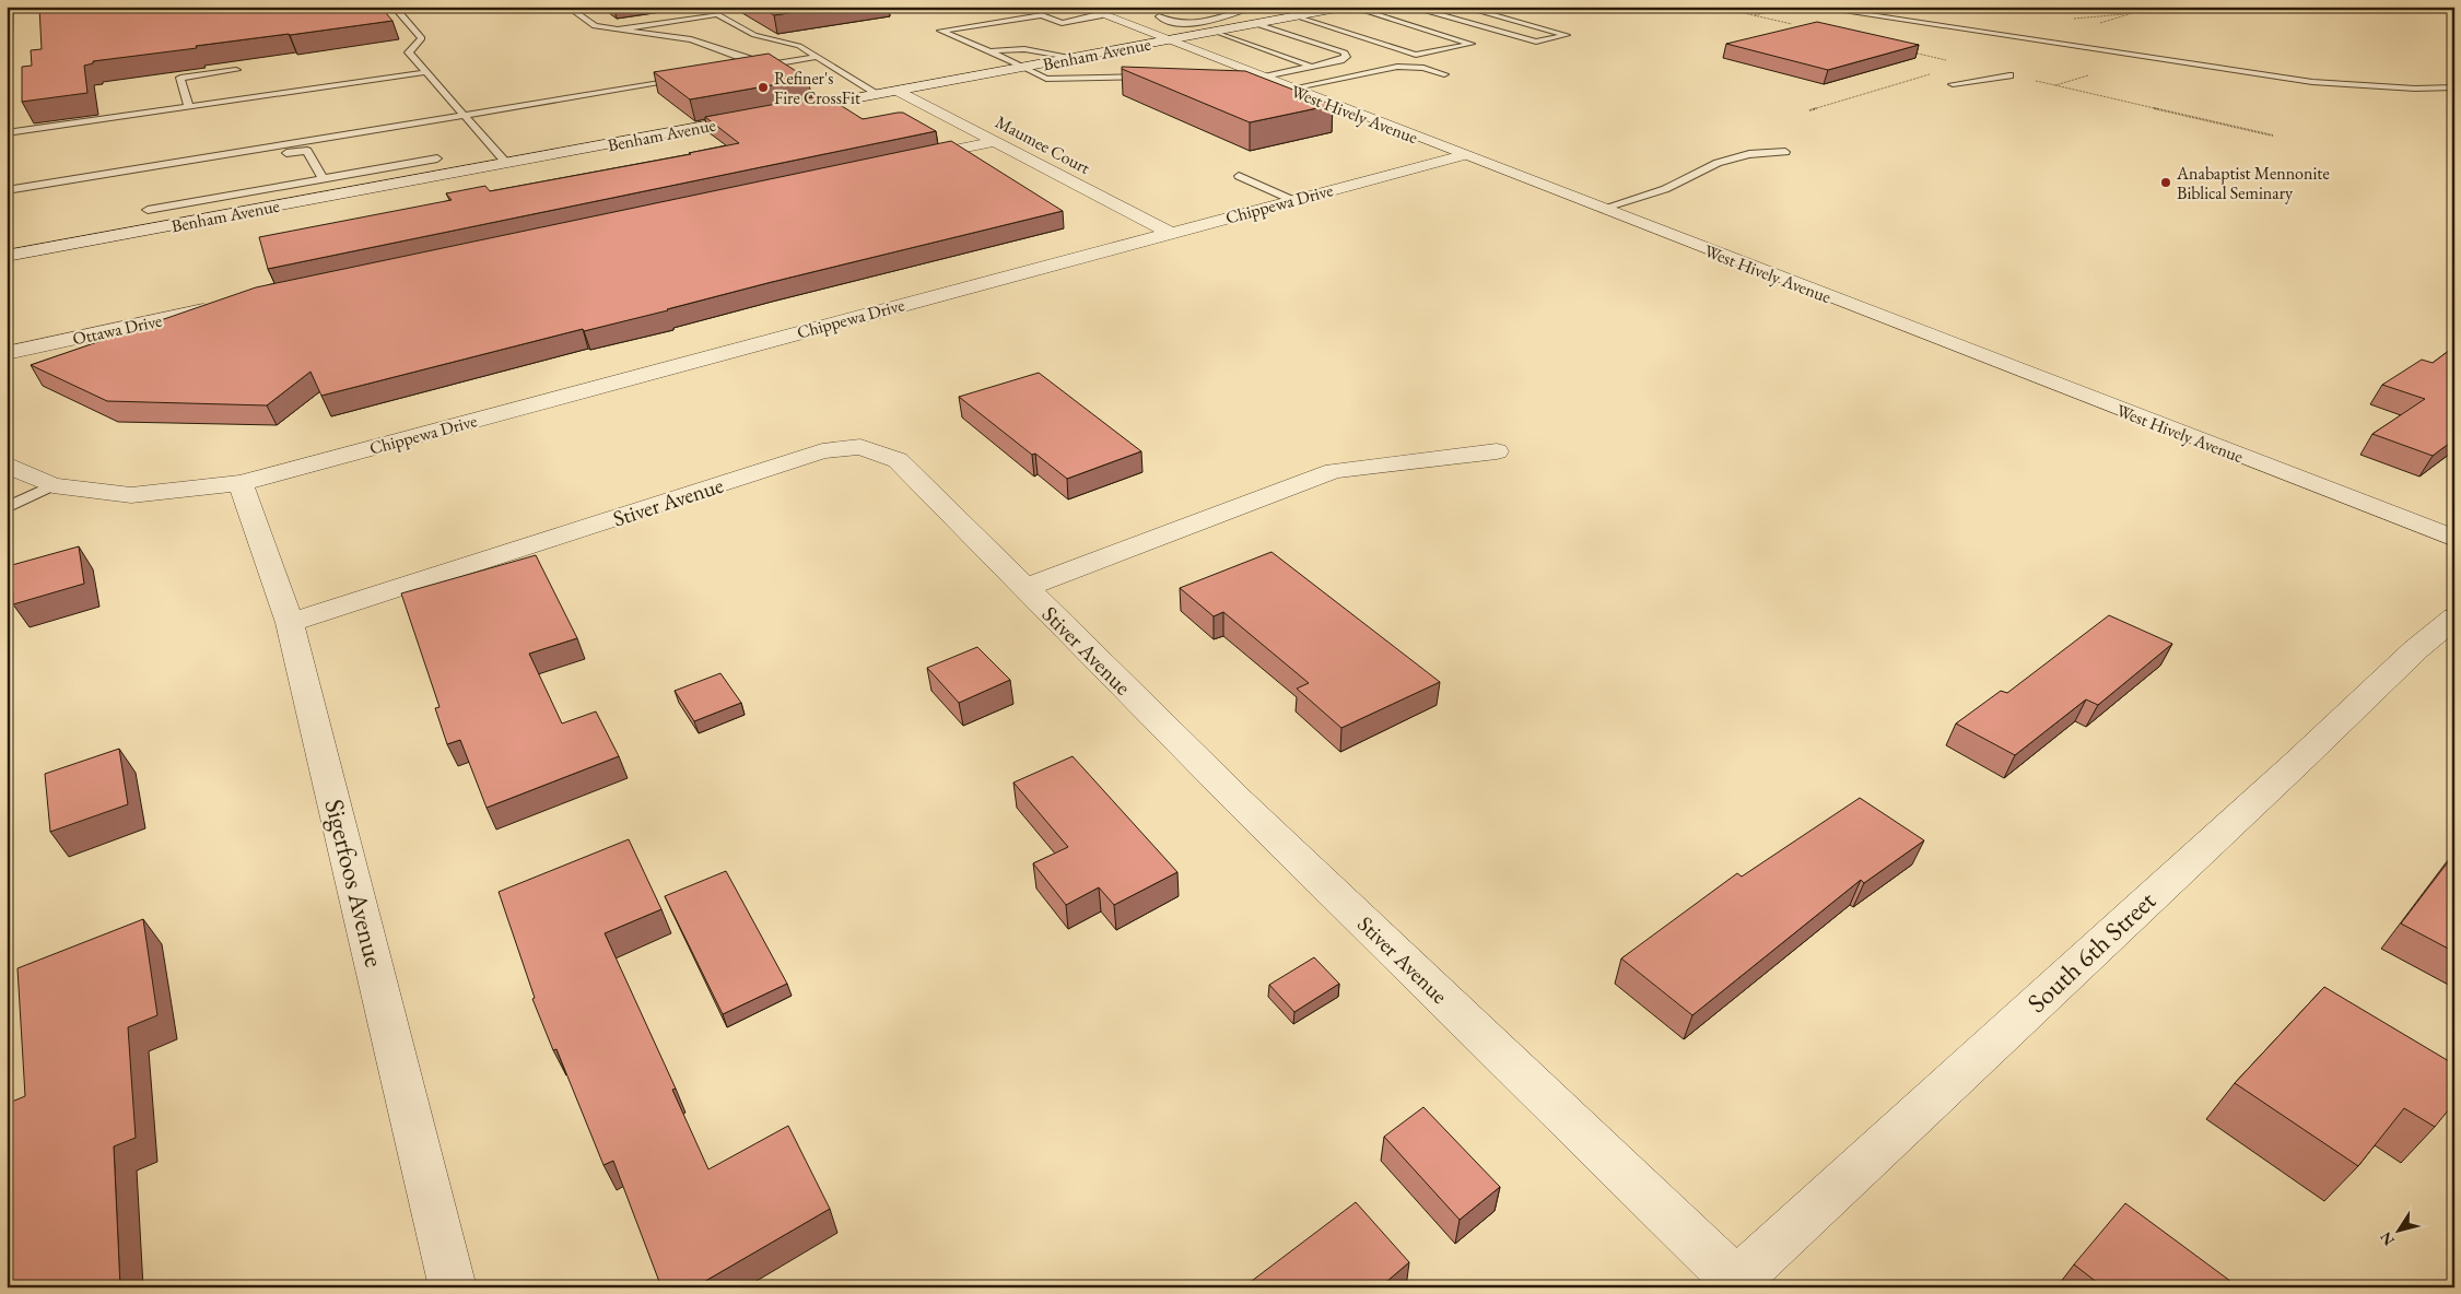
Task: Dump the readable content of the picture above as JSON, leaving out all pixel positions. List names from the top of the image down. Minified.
{"streets":{"street":["Benham Avenue","West Hively Avenue","Maumee Court","Chippewa Drive","Ottawa Drive","Stiver Avenue","Sigerfoos Avenue","South 6th Street"]},"crossings":[["Benham Avenue","West Hively Avenue"],["Benham Avenue","Maumee Court"],["West Hively Avenue","Chippewa Drive"],["Maumee Court","Chippewa Drive"],["Chippewa Drive","Sigerfoos Avenue"],["Stiver Avenue","Sigerfoos Avenue"],["Stiver Avenue","South 6th Street"]],"places":["Refiner's Fire CrossFit","Anabaptist Mennonite Biblical Seminary"],"north":"bottom left"}
